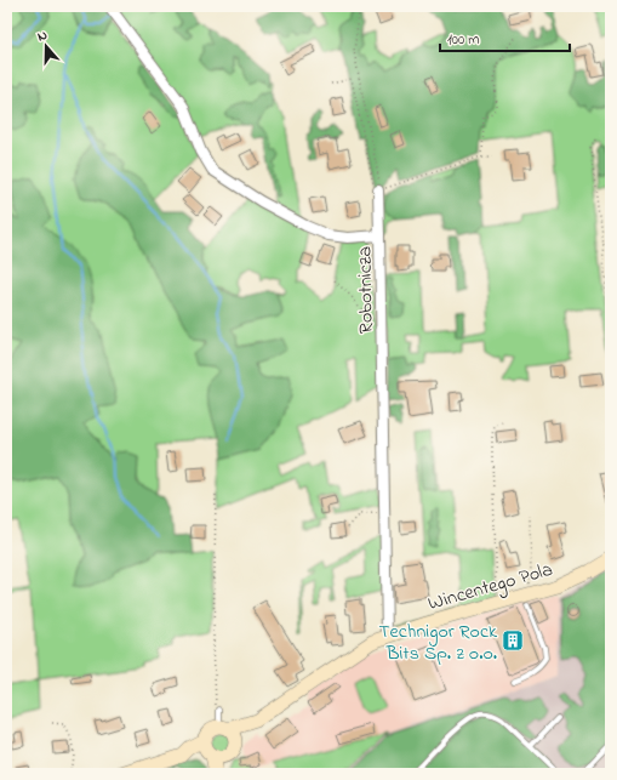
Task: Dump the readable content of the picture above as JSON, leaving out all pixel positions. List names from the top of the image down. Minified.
{"streets":{"street":["Robotnicza","Wincentego Pola"]},"crossings":[["Robotnicza","Wincentego Pola"]],"places":{"building":["Technigor Rock Bits Sp. z o.o."]},"scale_bar":"100 m","north":"top"}
